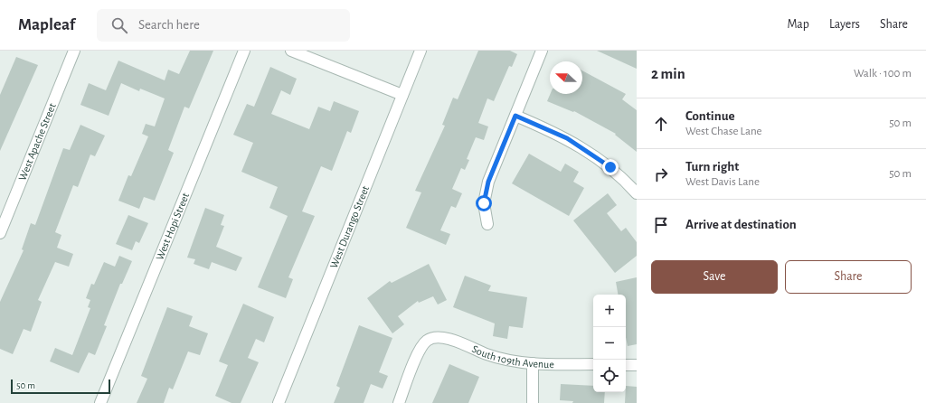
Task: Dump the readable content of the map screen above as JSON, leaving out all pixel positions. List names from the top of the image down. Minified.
{"streets":{"street":["West Apache Street","West Hopi Street","West Durango Street","South 109th Avenue"]},"scale_bar":"50 m","north":"left","page":{"header":"Mapleaf","search":"Search here","nav":["Map","Layers","Share"],"heading":["2 min","Walk · 100 m"],"list":[["Continue","West Chase Lane","50 m"],["Turn right","West Davis Lane","50 m"],"Arrive at destination"],"buttons":["Save","Share"],"map_buttons":["+","−"],"scale":"50 m"}}
